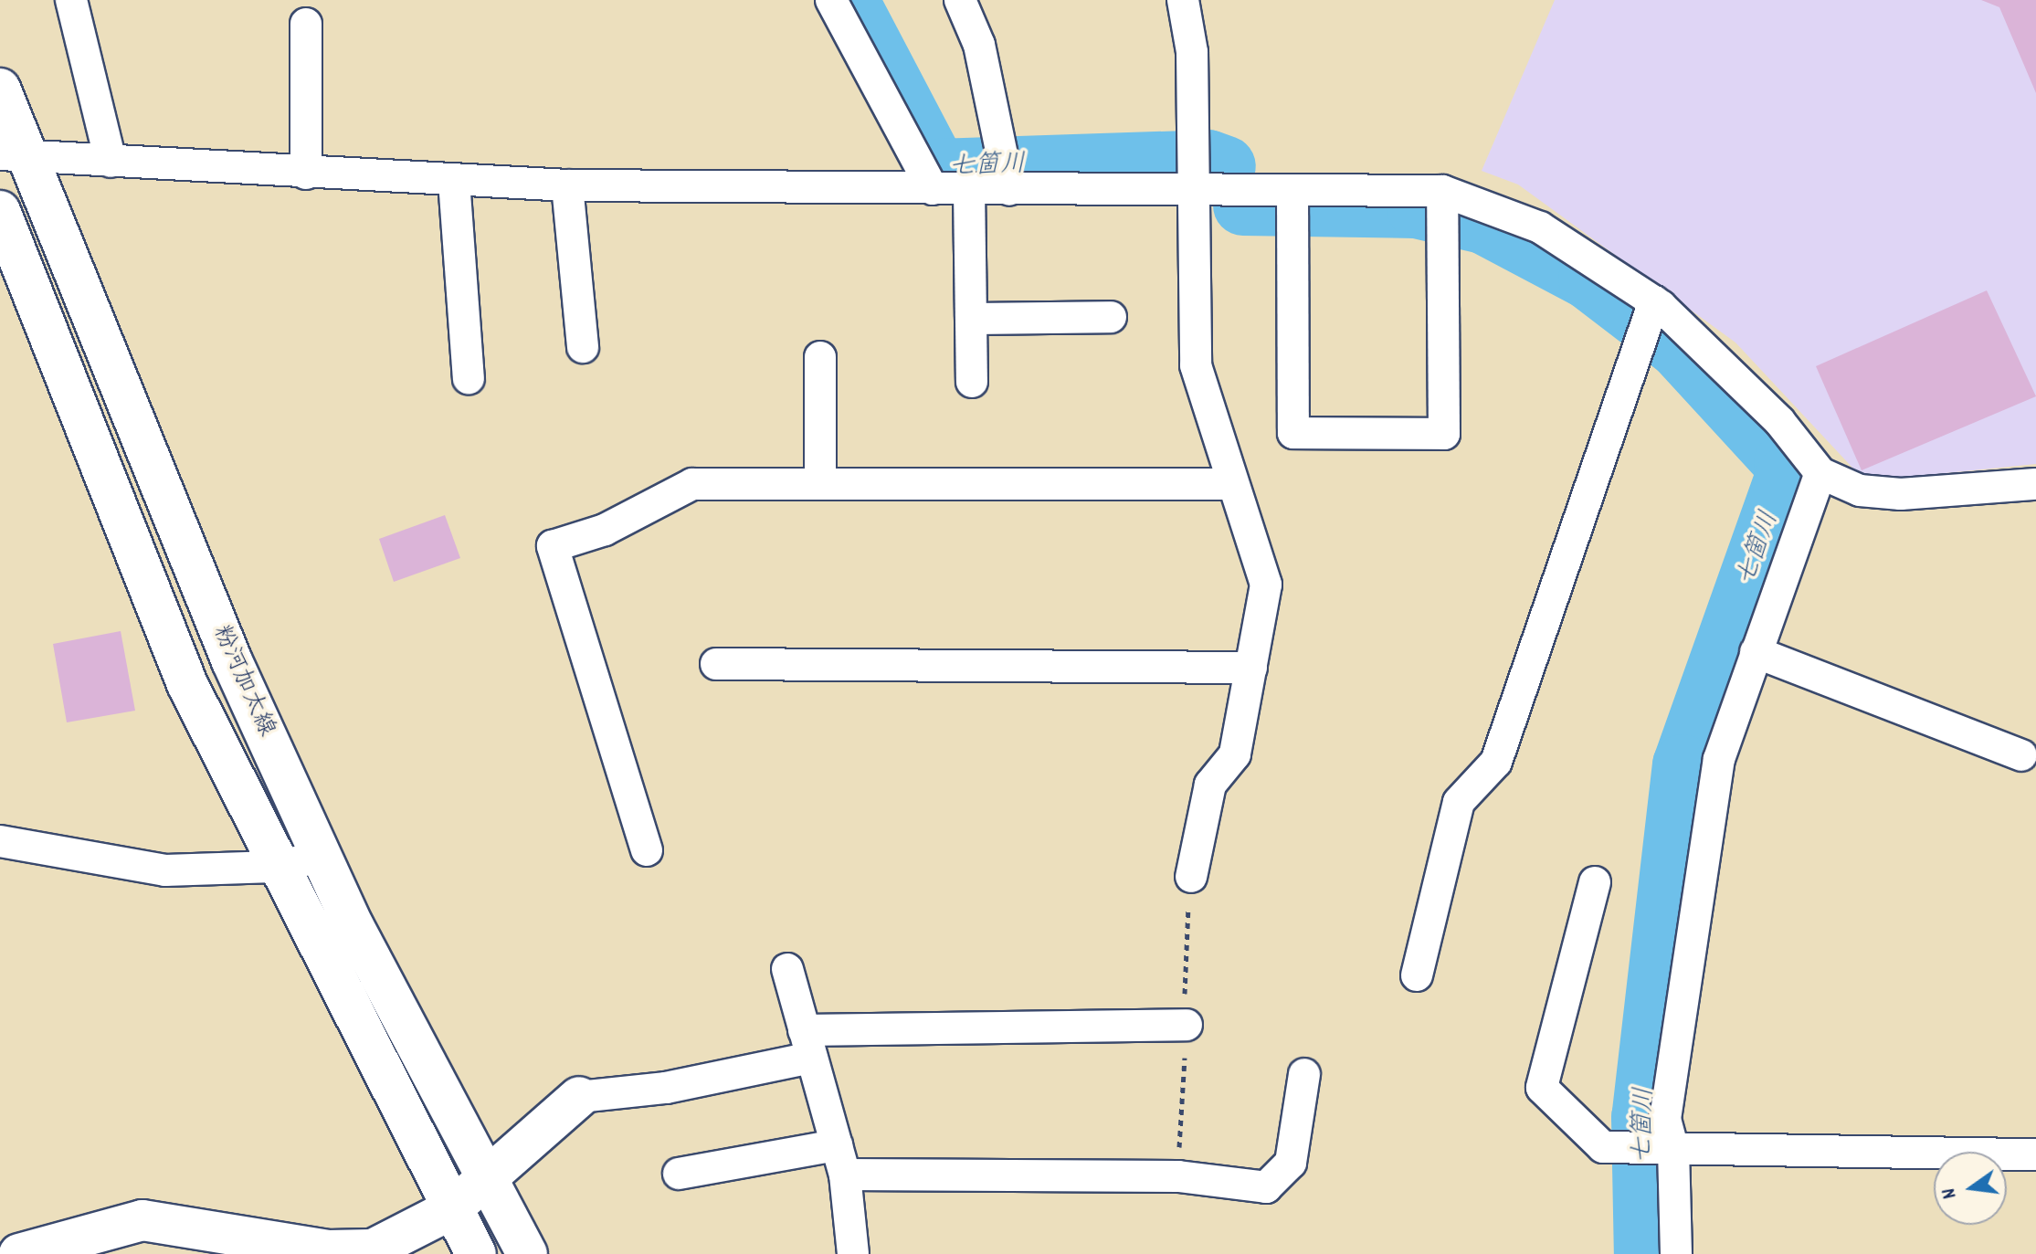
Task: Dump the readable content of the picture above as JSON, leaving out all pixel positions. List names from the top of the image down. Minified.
{"streets":{"main road":["粉河加太線"]},"water":["七箇川"],"north":"left"}
